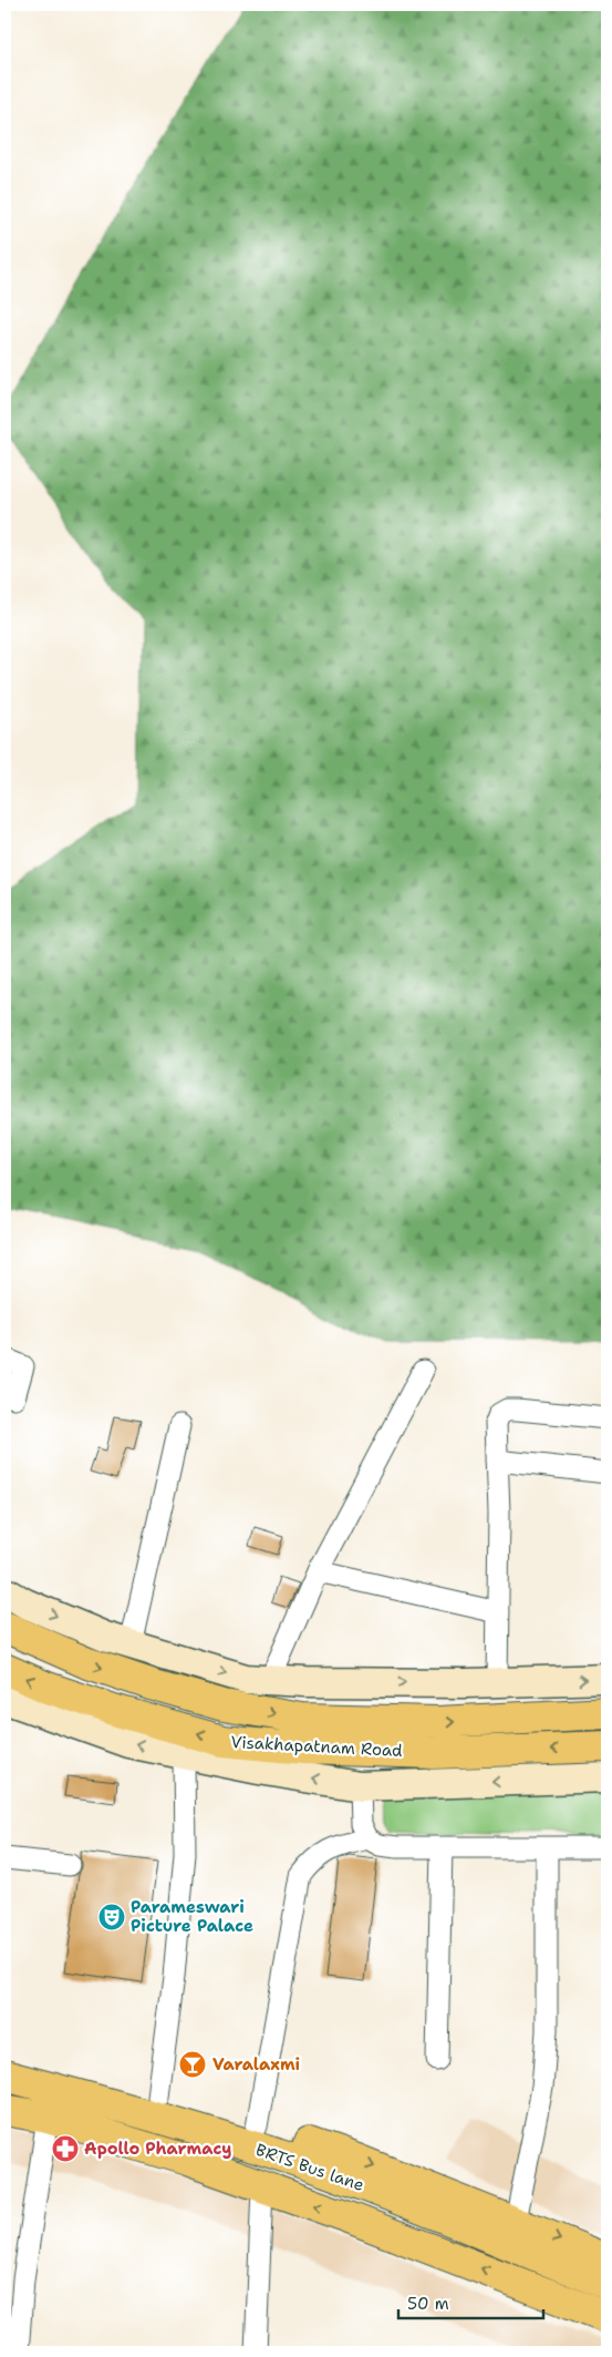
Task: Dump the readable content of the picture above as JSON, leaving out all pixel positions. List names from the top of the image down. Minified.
{"streets":{"main road":["Visakhapatnam Road","BRTS Bus lane"]},"places":{"theatre":["Parameswari Picture Palace"],"bar":["Varalaxmi"],"pharmacy":["Apollo Pharmacy"]},"scale_bar":"50 m"}
